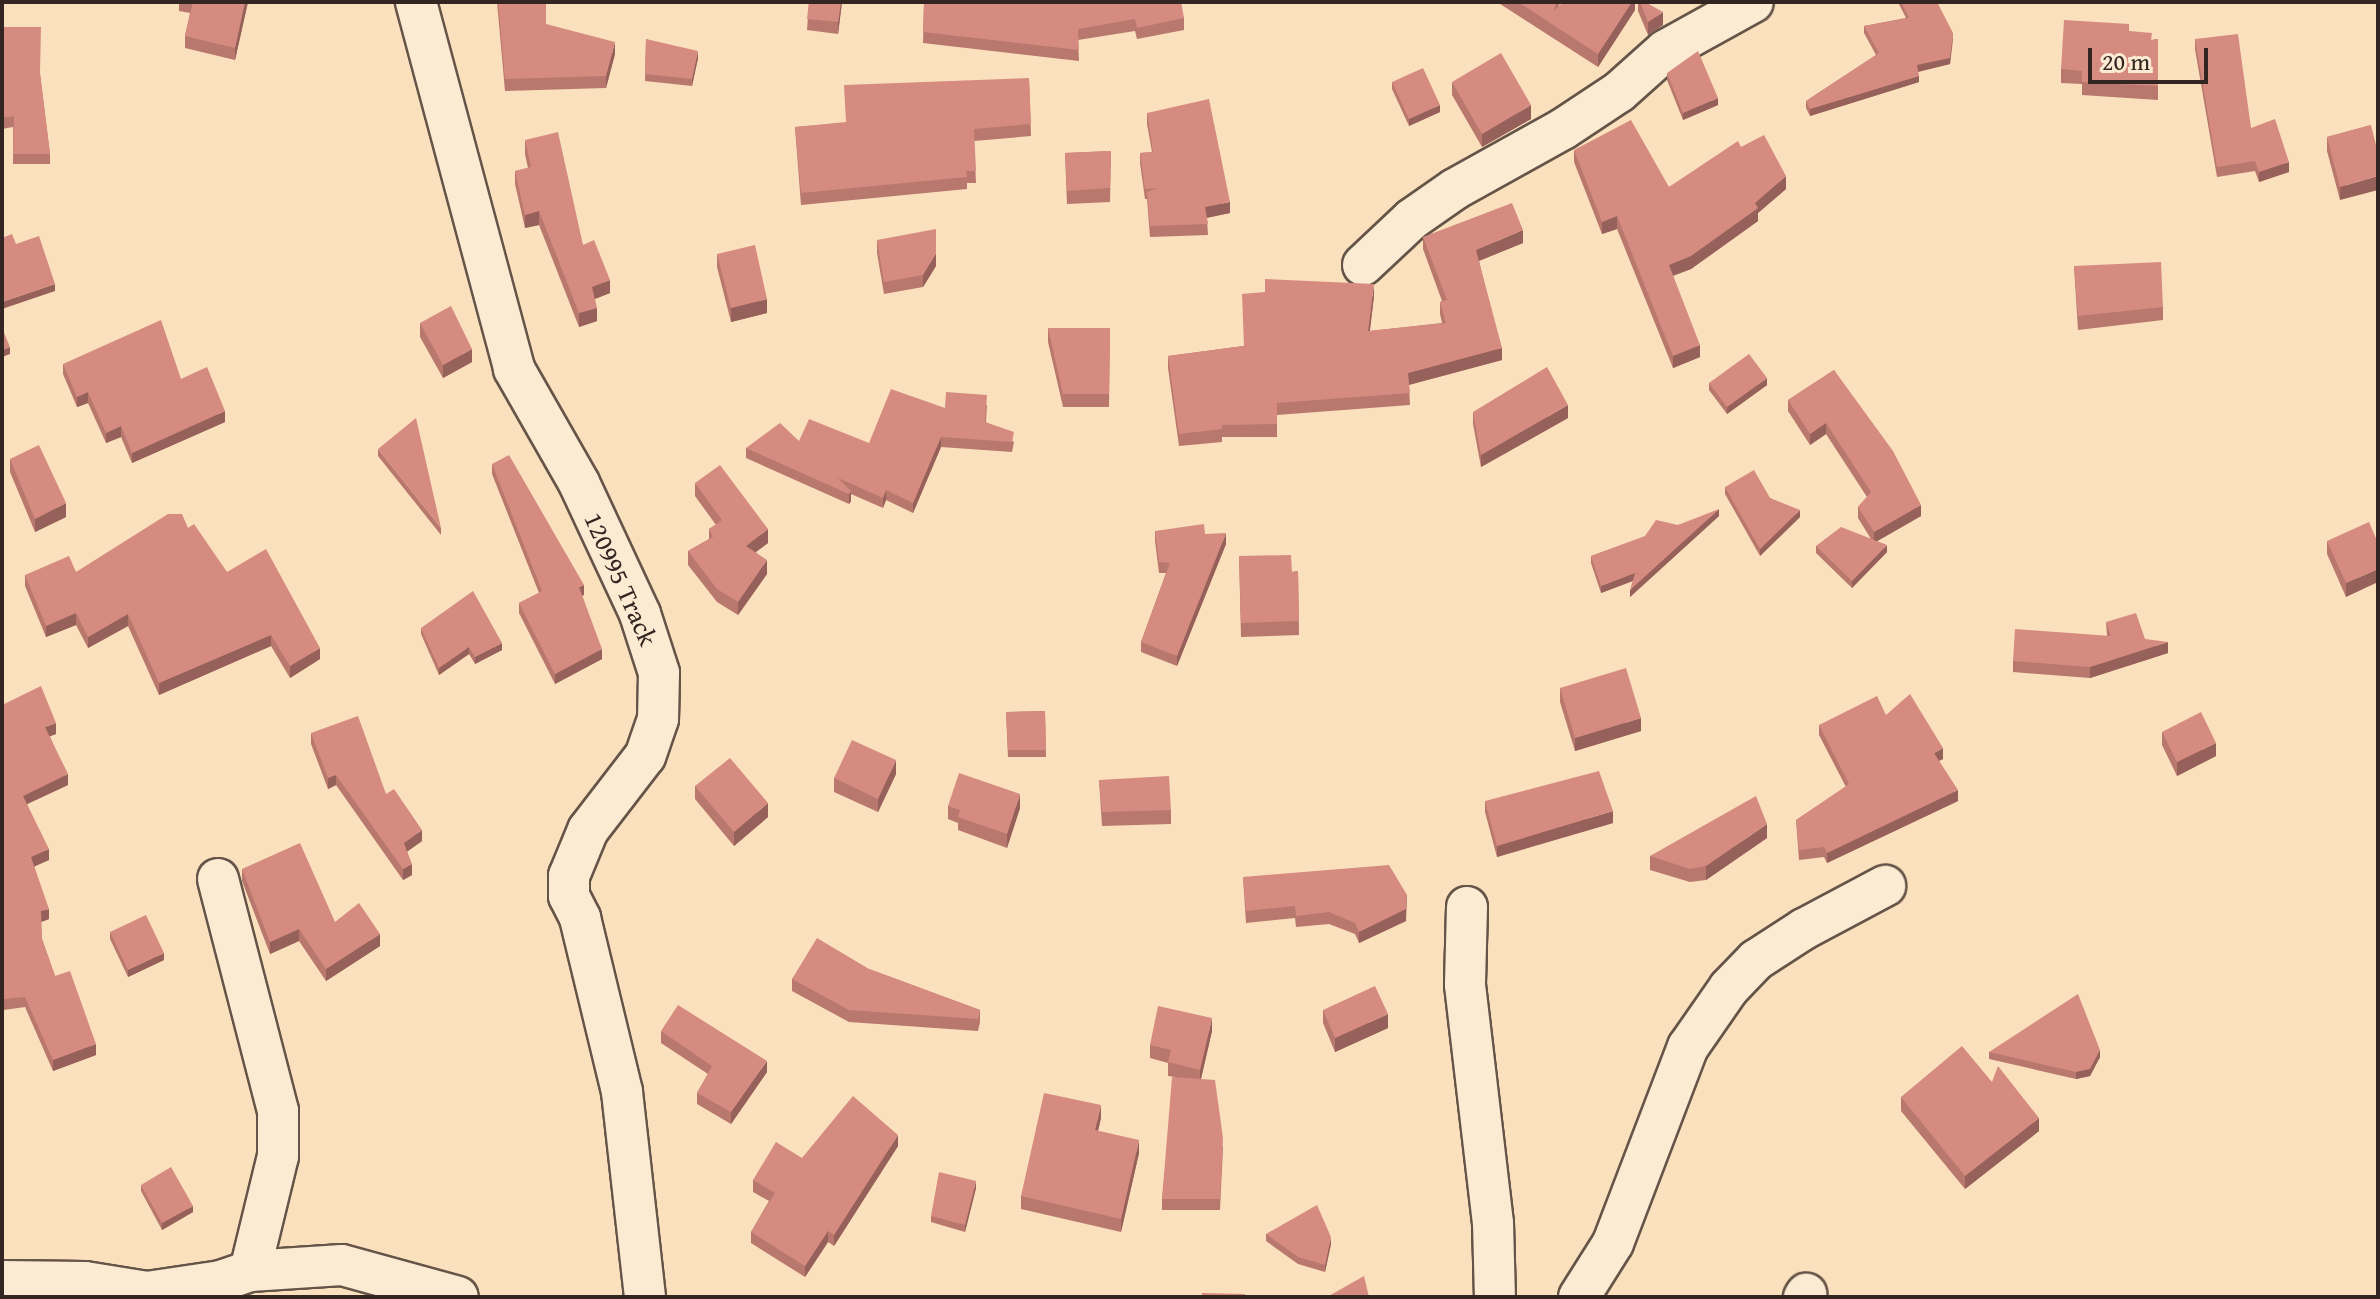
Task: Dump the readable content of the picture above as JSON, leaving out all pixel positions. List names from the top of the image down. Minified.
{"streets":{"street":["120995 Track"]},"scale_bar":"20 m"}
